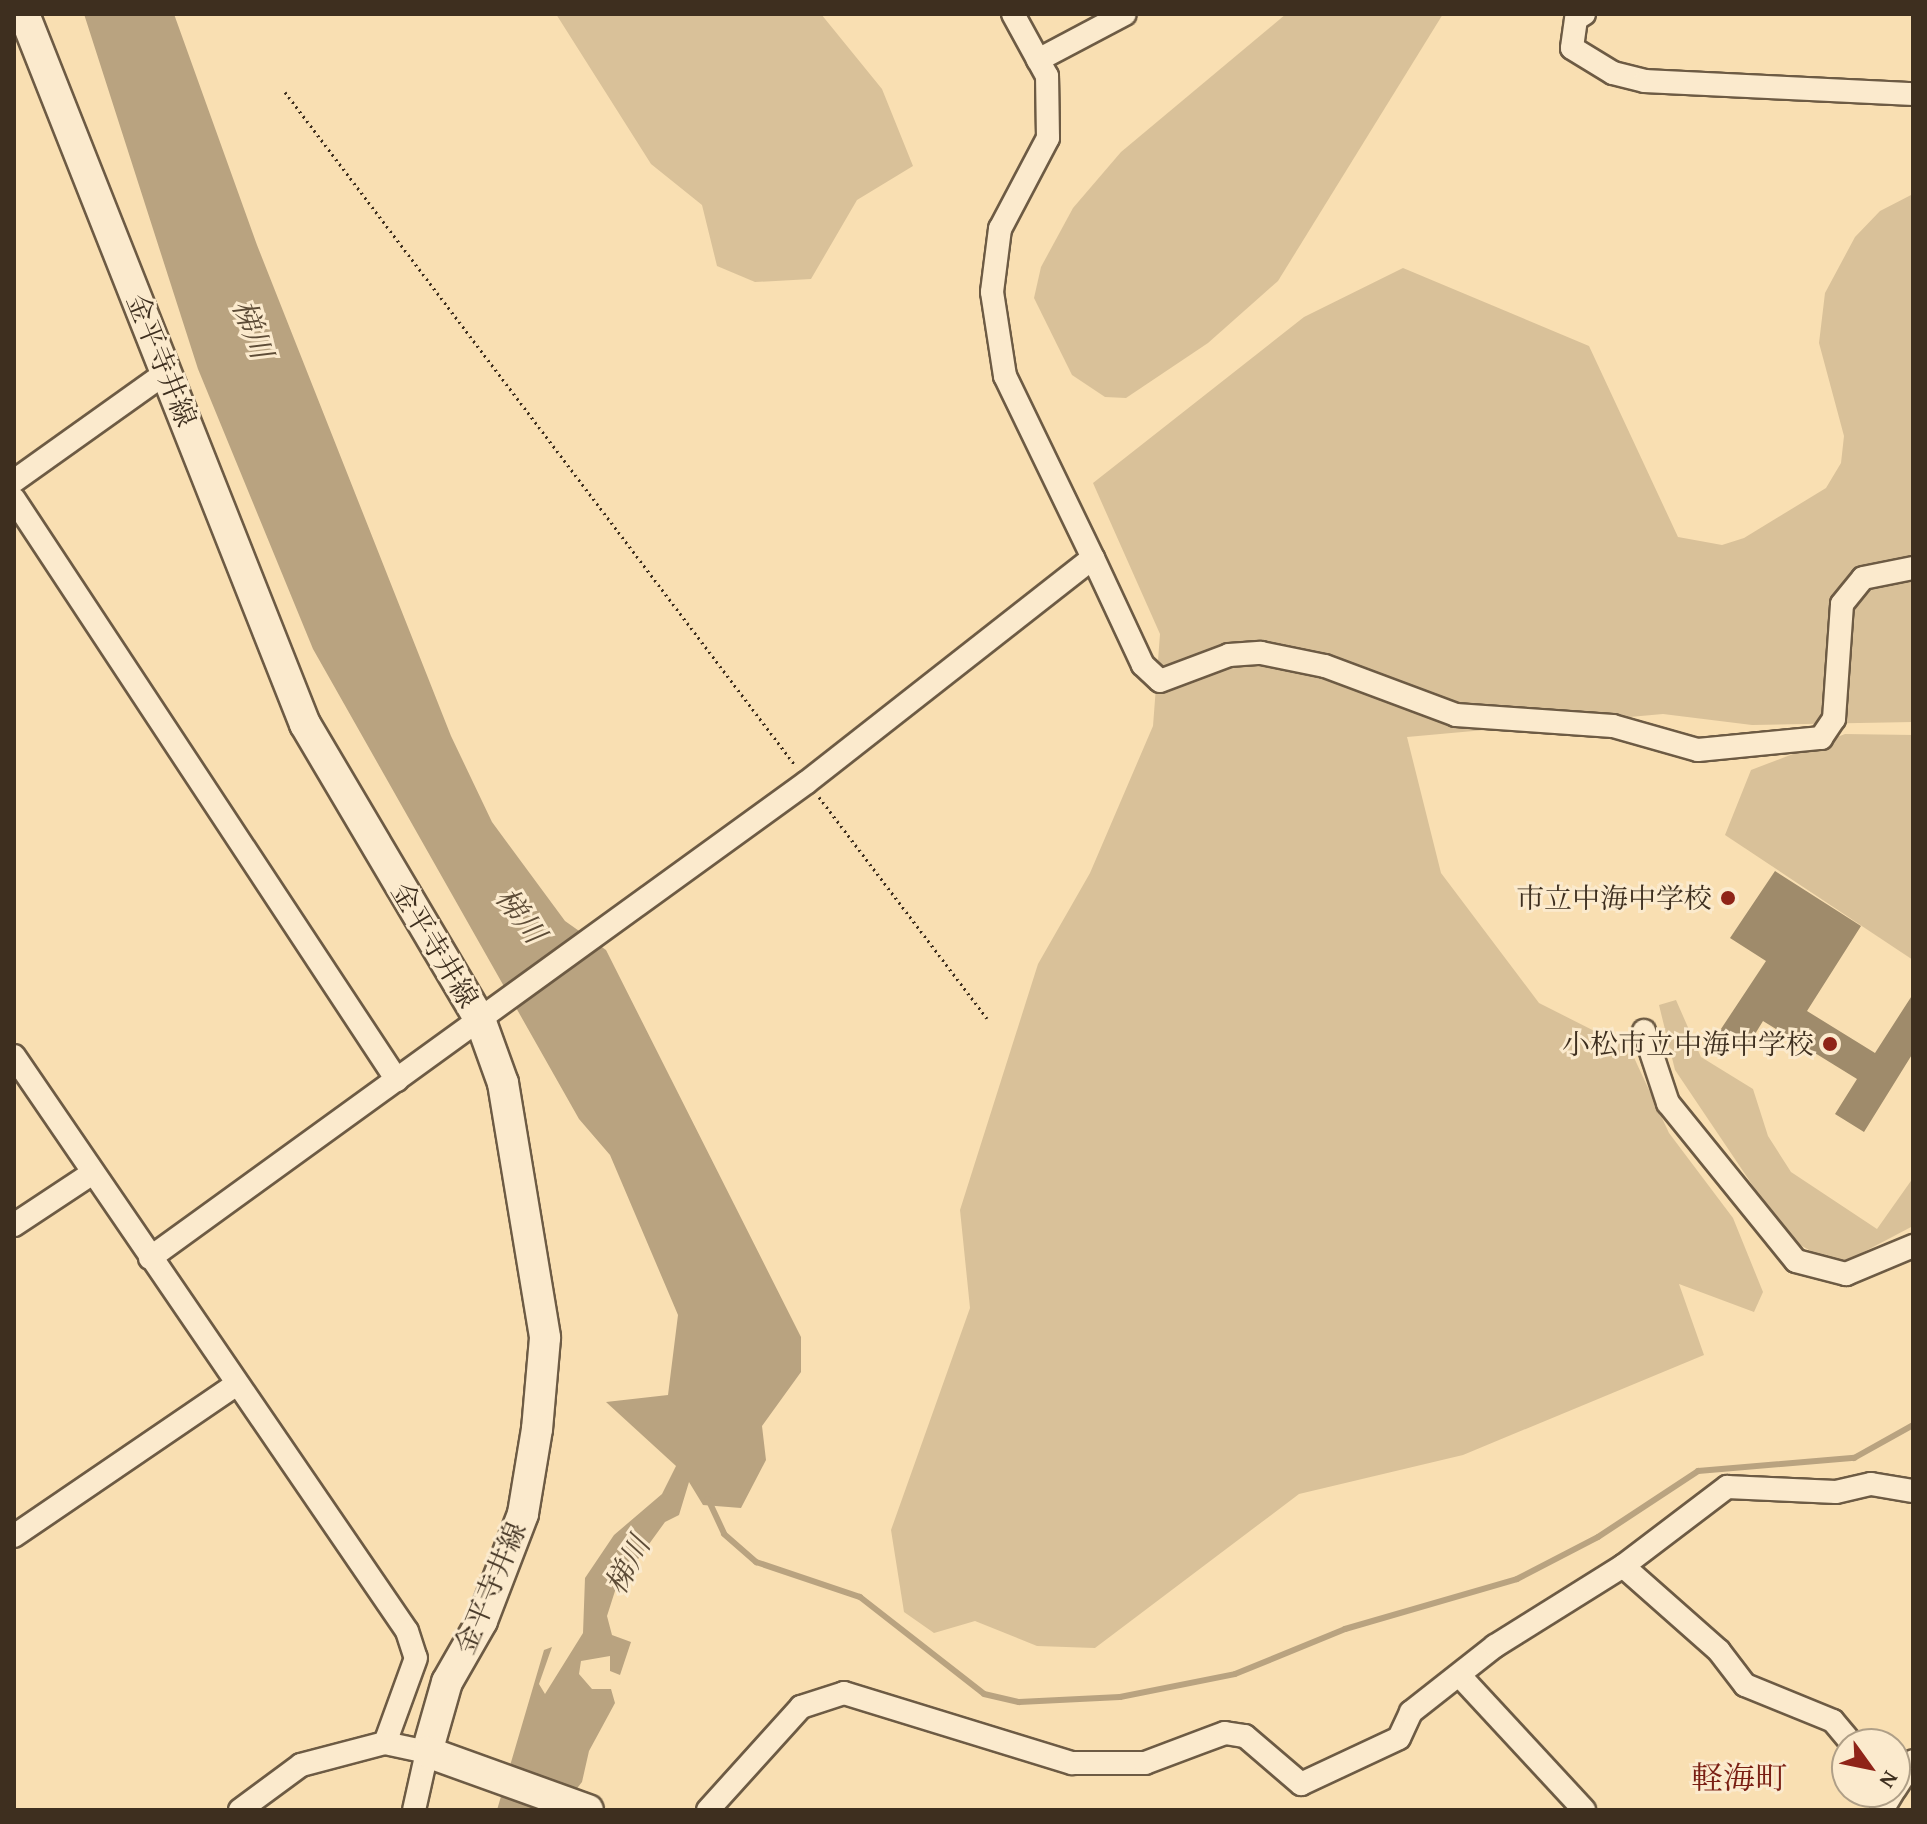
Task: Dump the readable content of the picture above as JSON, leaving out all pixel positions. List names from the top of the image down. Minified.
{"streets":{"main road":["金平寺井線"]},"districts":["軽海町"],"water":["梯川"],"places":["市立中海中学校","小松市立中海中学校"],"north":"bottom right"}
